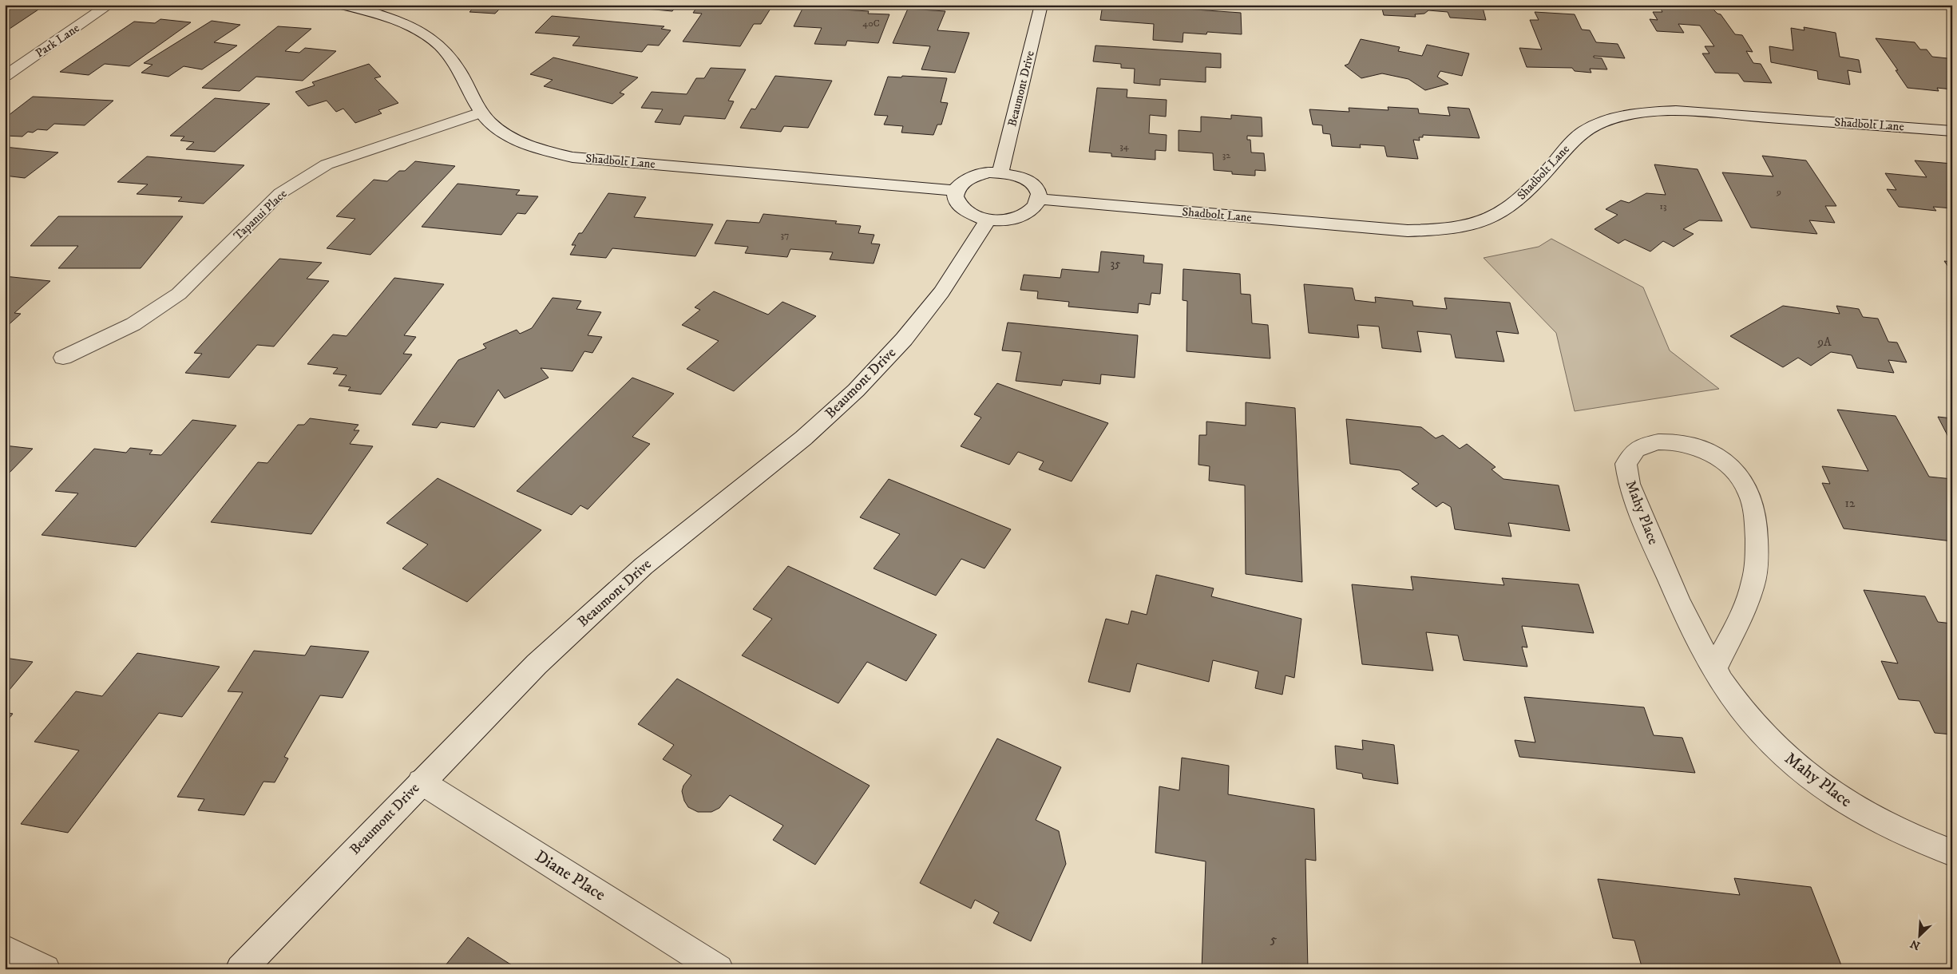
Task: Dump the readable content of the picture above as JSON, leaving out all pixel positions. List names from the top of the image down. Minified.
{"streets":{"street":["Park Lane","Beaumont Drive","Shadbolt Lane","Tapanui Place","Mahy Place","Diane Place"]},"crossings":[["Beaumont Drive","Shadbolt Lane"],["Beaumont Drive","Diane Place"],["Shadbolt Lane","Tapanui Place"]],"house_numbers":["40C","34","32","9","13","37","35","9A","12","5"],"north":"bottom left"}
